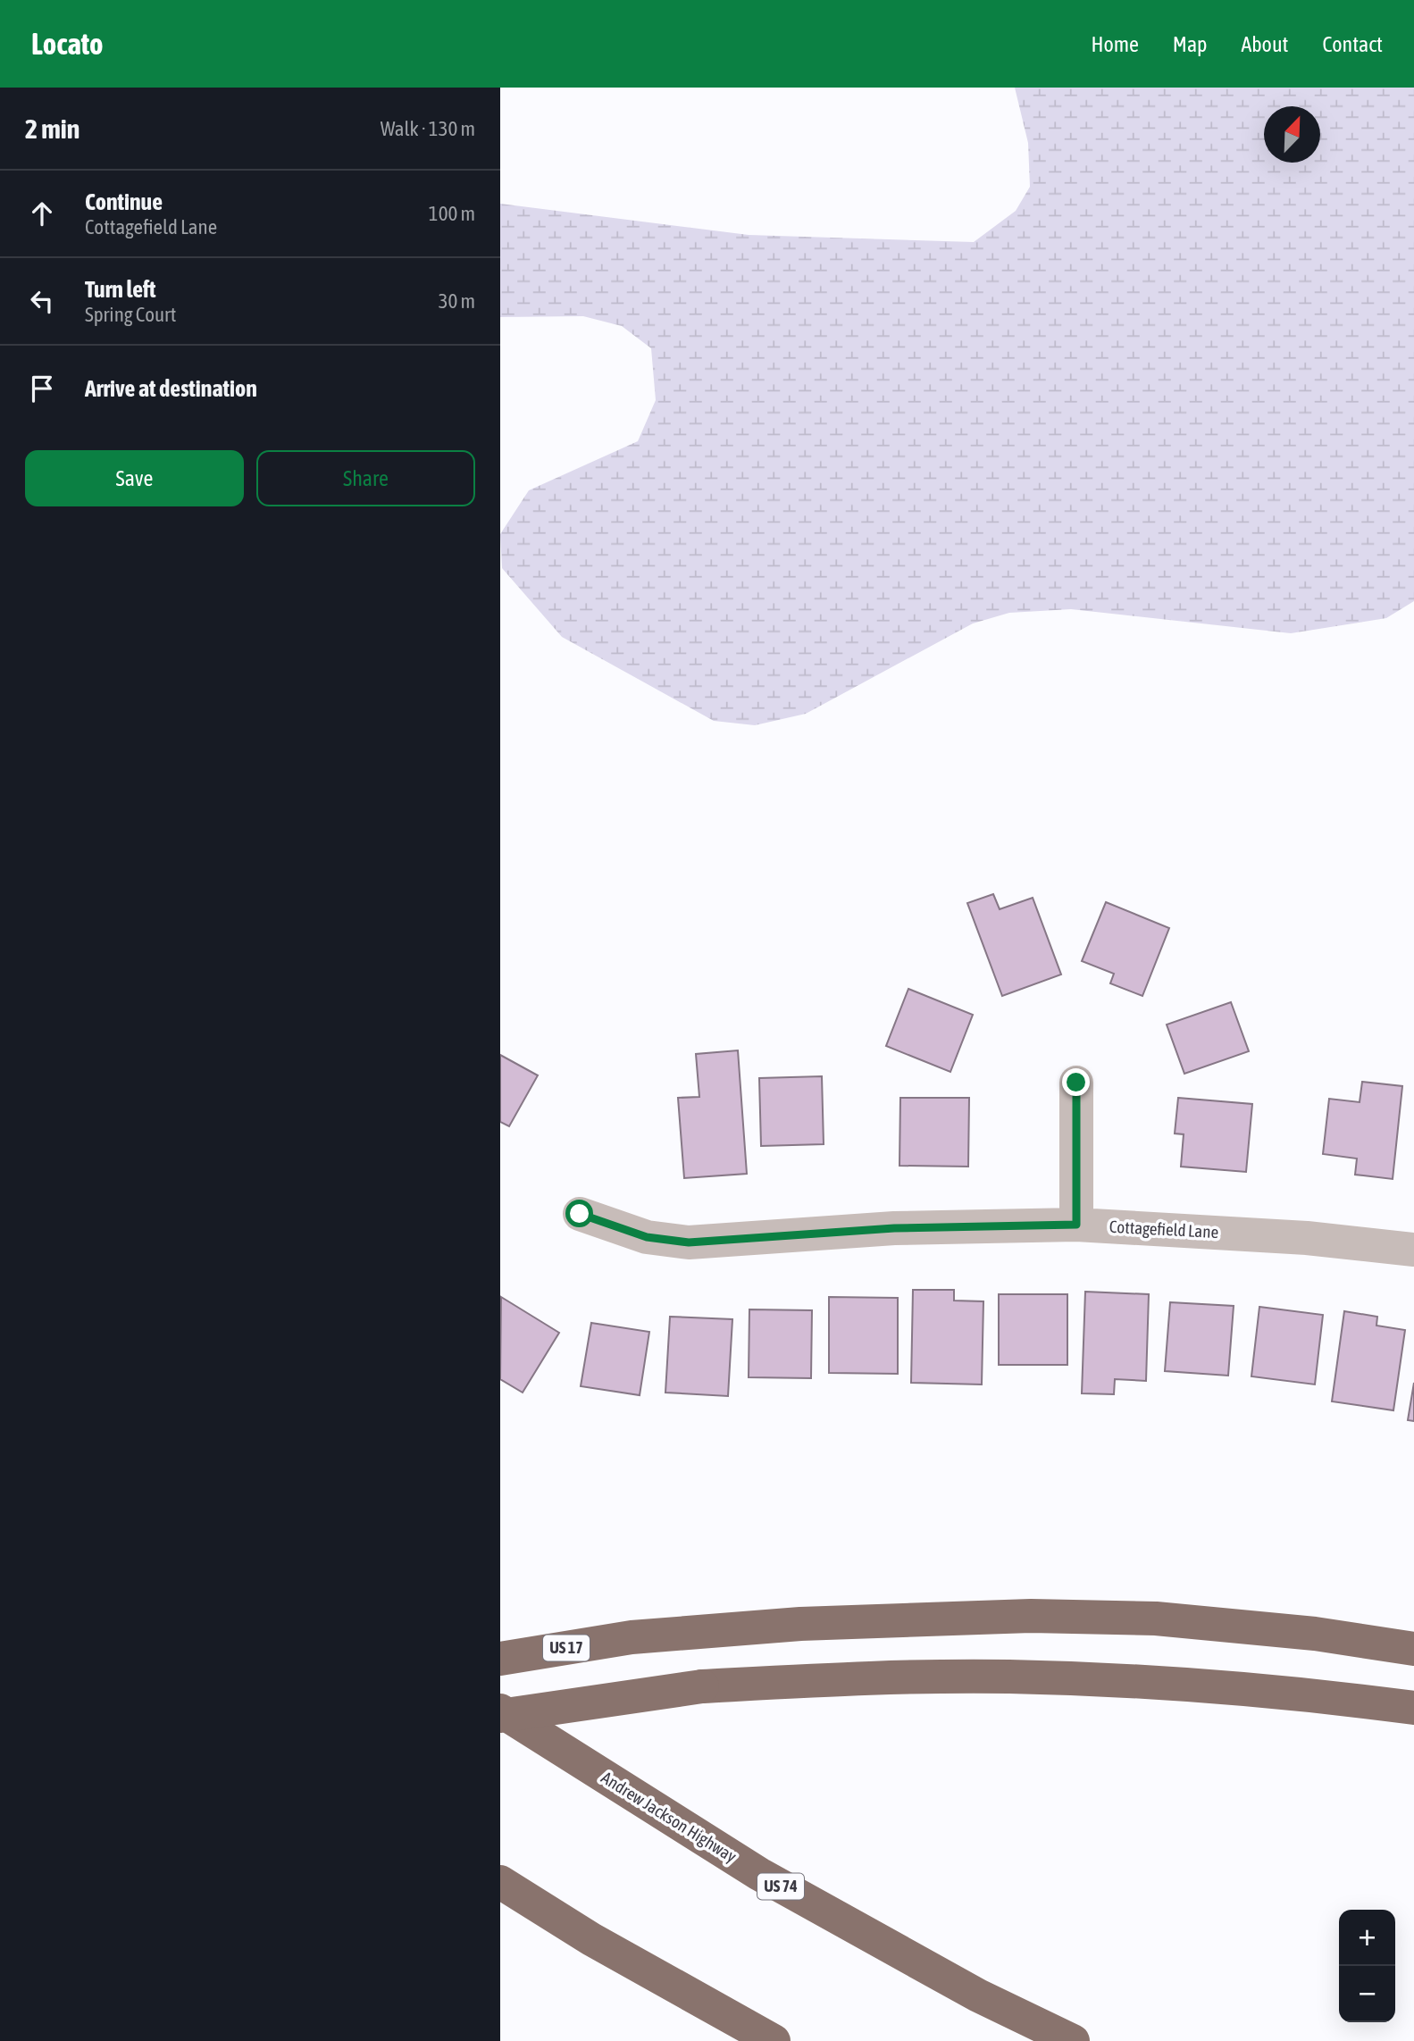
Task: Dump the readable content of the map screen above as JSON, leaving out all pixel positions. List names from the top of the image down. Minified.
{"streets":{"highway":["US 17","Andrew Jackson Highway","US 74"],"street":["Cottagefield Lane"]},"north":"top right","page":{"header":"Locato","nav":["Home","Map","About","Contact"],"heading":["2 min","Walk · 130 m"],"list":[["Continue","Cottagefield Lane","100 m"],["Turn left","Spring Court","30 m"],"Arrive at destination"],"buttons":["Save","Share"],"map_buttons":["+","−"]}}
